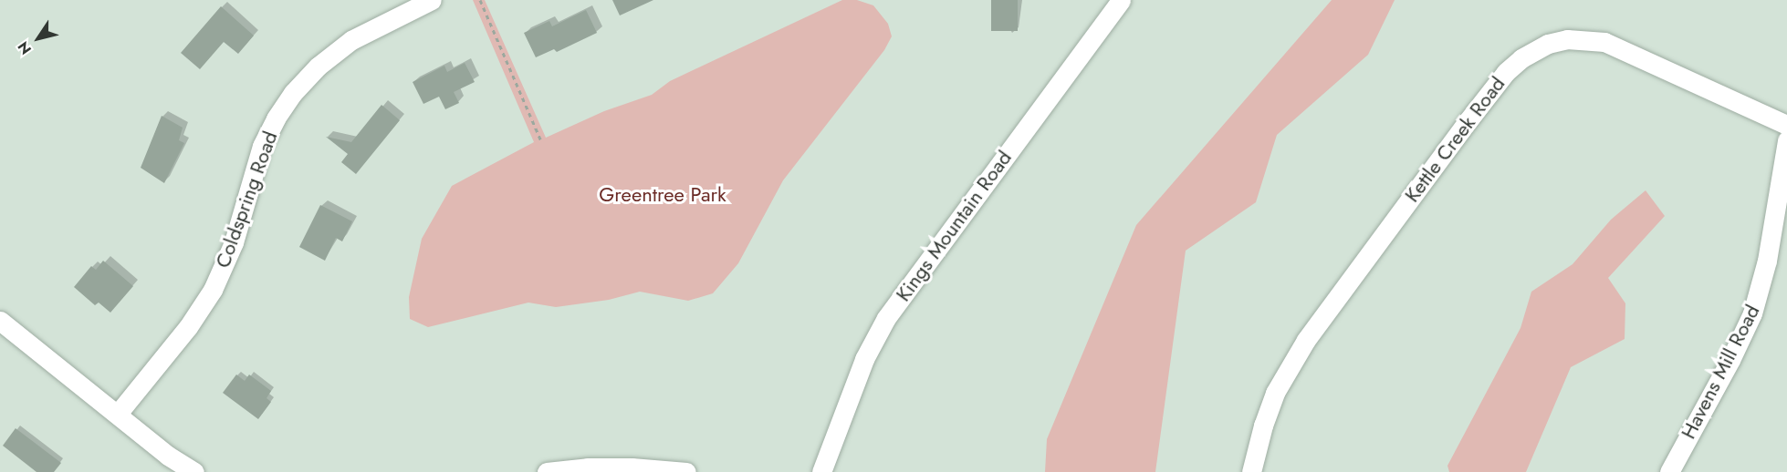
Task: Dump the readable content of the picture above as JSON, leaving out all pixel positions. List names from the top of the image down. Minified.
{"streets":{"street":["Kettle Creek Road","Coldspring Road","Kings Mountain Road","Havens Mill Road"]},"parks":["Greentree Park"],"north":"bottom left"}
